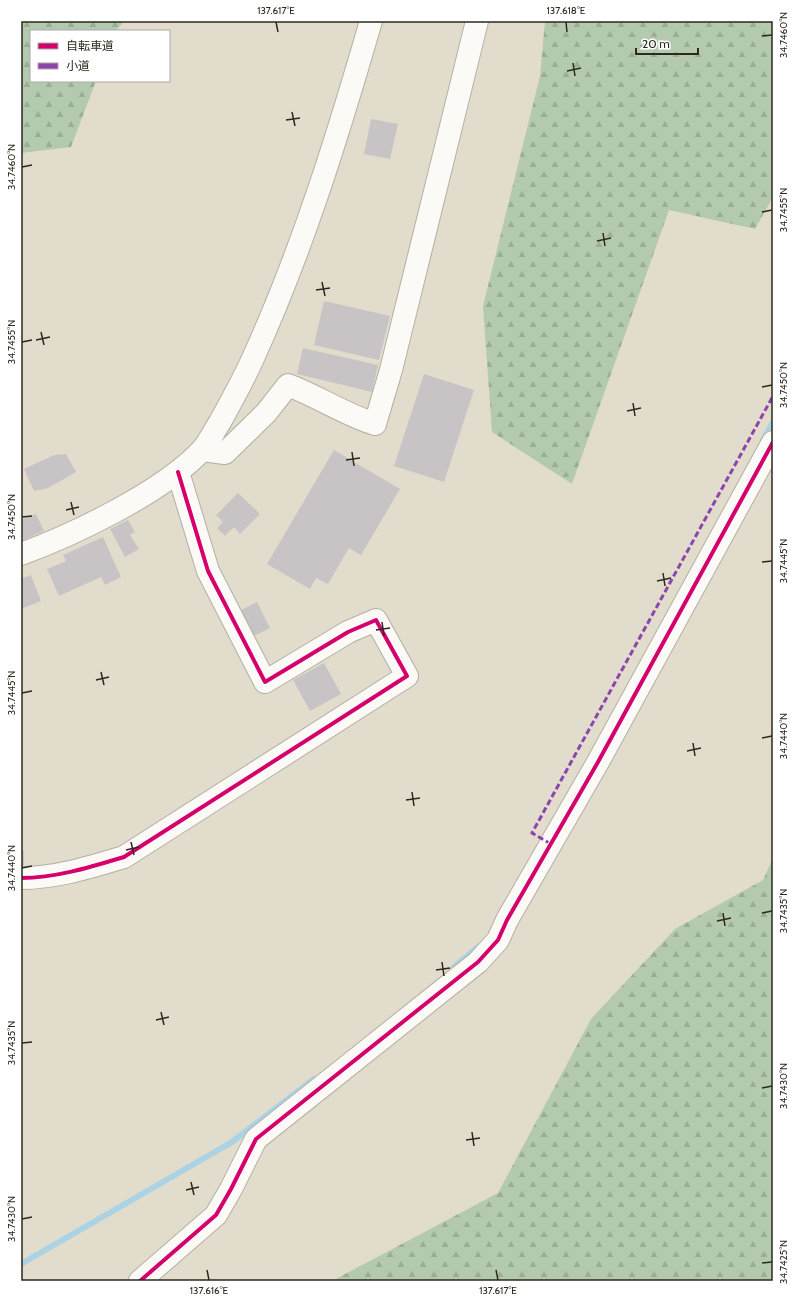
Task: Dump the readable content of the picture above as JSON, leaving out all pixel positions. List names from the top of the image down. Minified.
{"legend":["自転車道","小道"],"scale_bar":"20 m","coordinates":["137.617°E","137.618°E","34.7460°N","34.7455°N","34.7450°N","34.7445°N","34.7440°N","34.7435°N","34.7430°N","34.7425°N","137.616°E"]}
